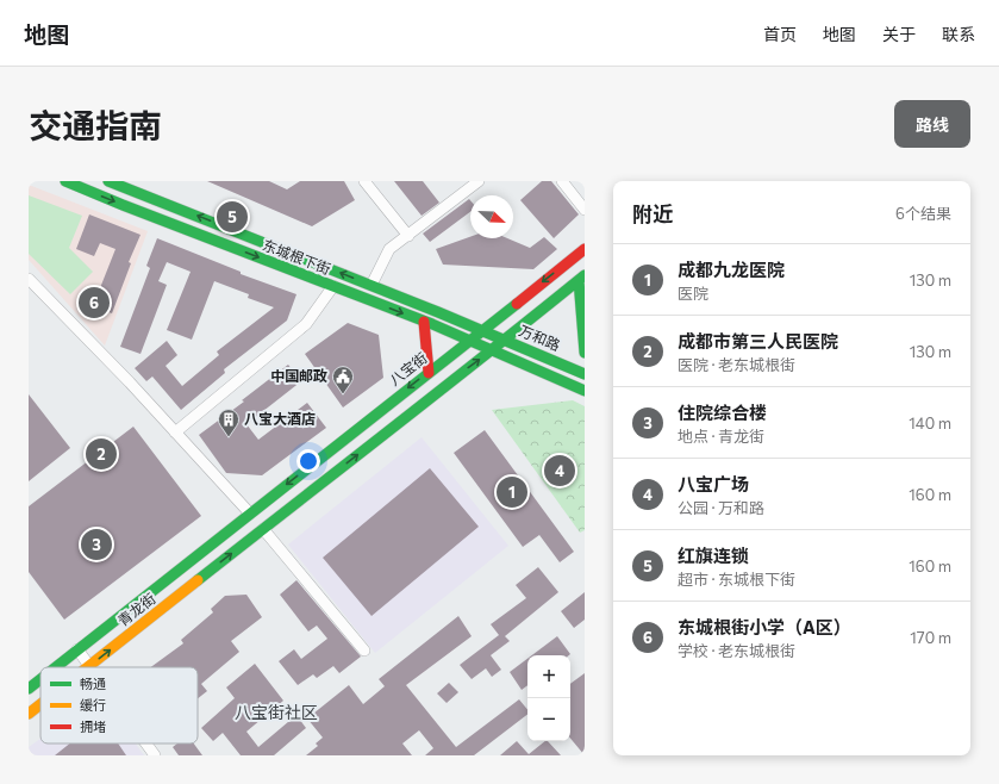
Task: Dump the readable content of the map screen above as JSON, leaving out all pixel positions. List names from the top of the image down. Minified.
{"streets":{"main road":["东城根下街","万和路","八宝街","青龙街"]},"crossings":[["东城根下街","万和路"],["东城根下街","八宝街"],["万和路","八宝街"],["八宝街","青龙街"]],"districts":["八宝街社区"],"places":{"public building":["中国邮政"],"building":["八宝大酒店"]},"legend":["畅通","缓行","拥堵"],"north":"bottom right","page":{"header":"地图","nav":["首页","地图","关于","联系"],"title":"交通指南","buttons":"路线","heading":["附近","6个结果"],"pins":["5","6","2","4","1","3"],"list":[{"mark":"1","name":"成都九龙医院","note":"医院","value":"130 m"},{"mark":"2","name":"成都市第三人民医院","note":"医院 · 老东城根街","value":"130 m"},{"mark":"3","name":"住院综合楼","note":"地点 · 青龙街","value":"140 m"},{"mark":"4","name":"八宝广场","note":"公园 · 万和路","value":"160 m"},{"mark":"5","name":"红旗连锁","note":"超市 · 东城根下街","value":"160 m"},{"mark":"6","name":"东城根街小学（A区）","note":"学校 · 老东城根街","value":"170 m"}],"map_buttons":["+","−"]}}
